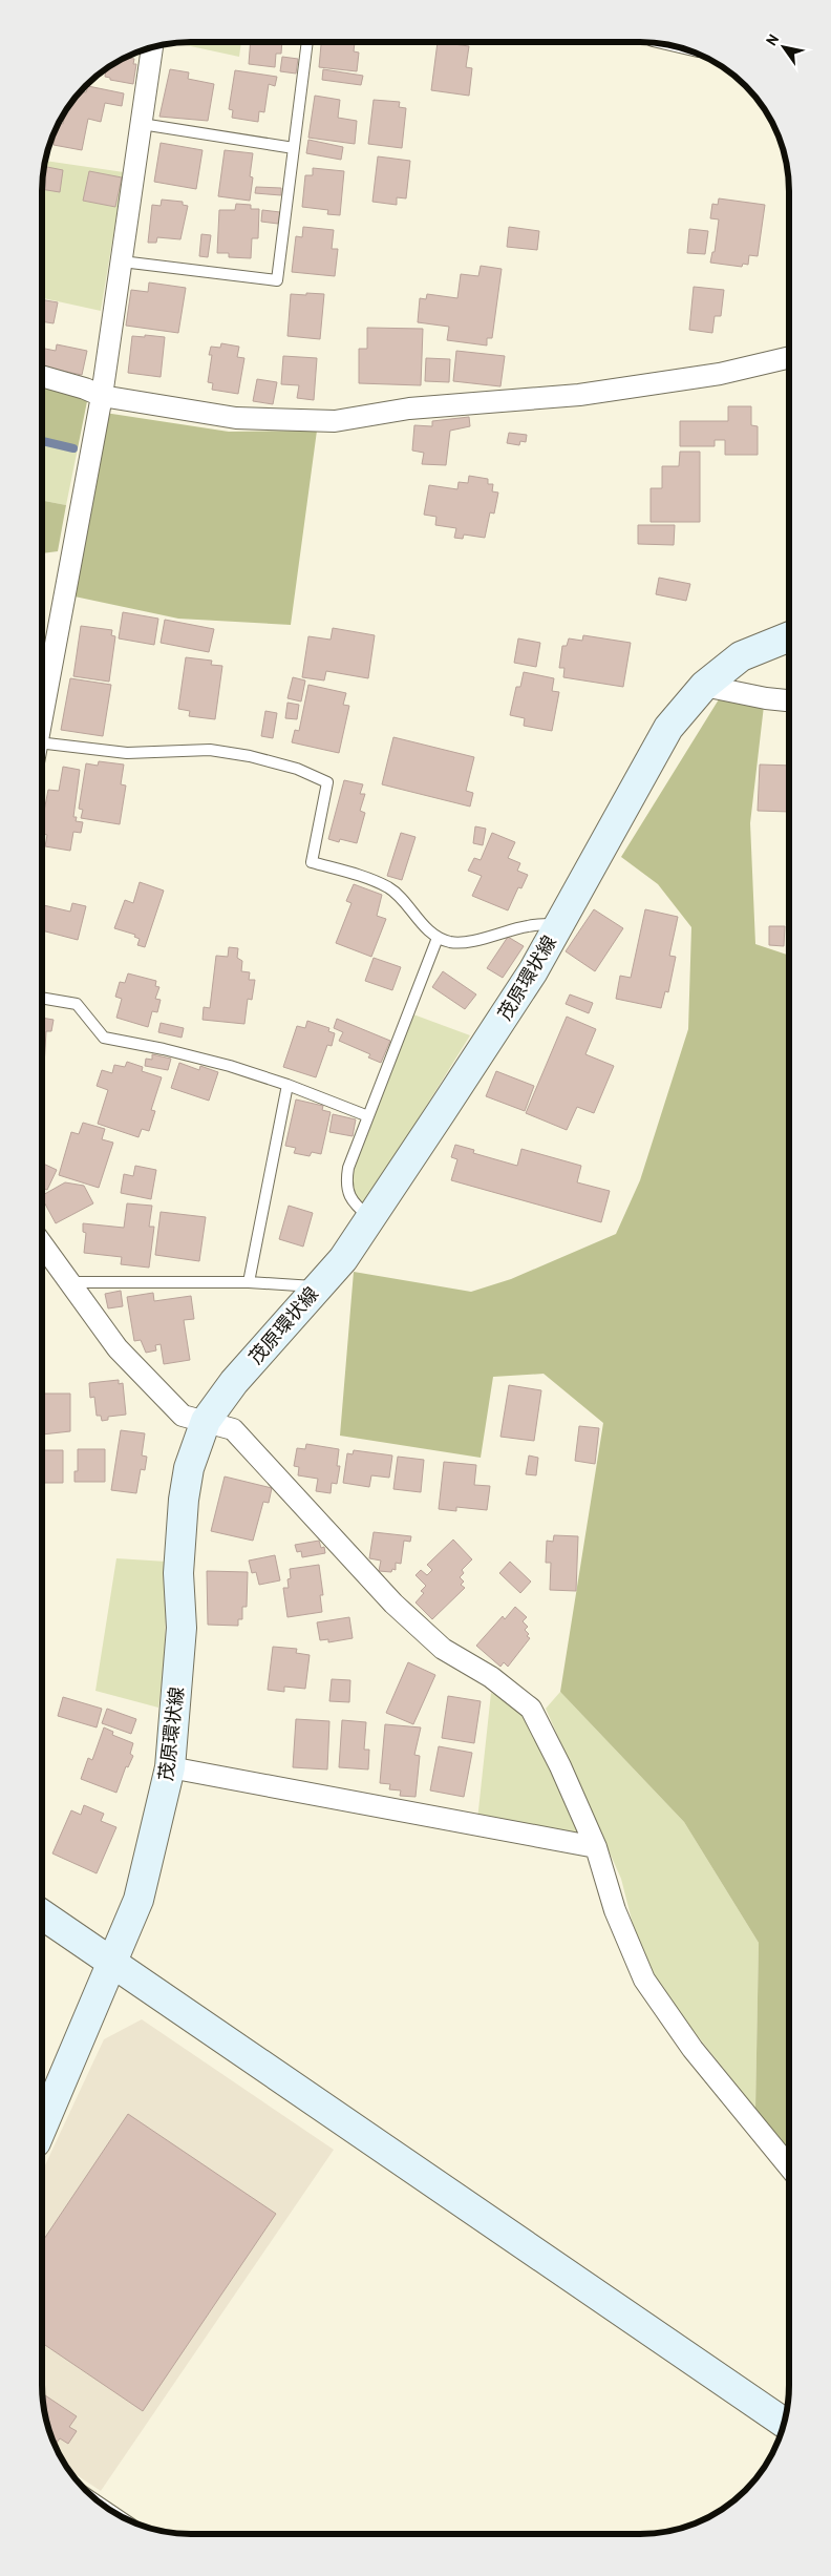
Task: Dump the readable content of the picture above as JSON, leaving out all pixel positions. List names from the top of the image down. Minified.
{"streets":{"main road":["茂原環状線"]},"north":"top left"}
